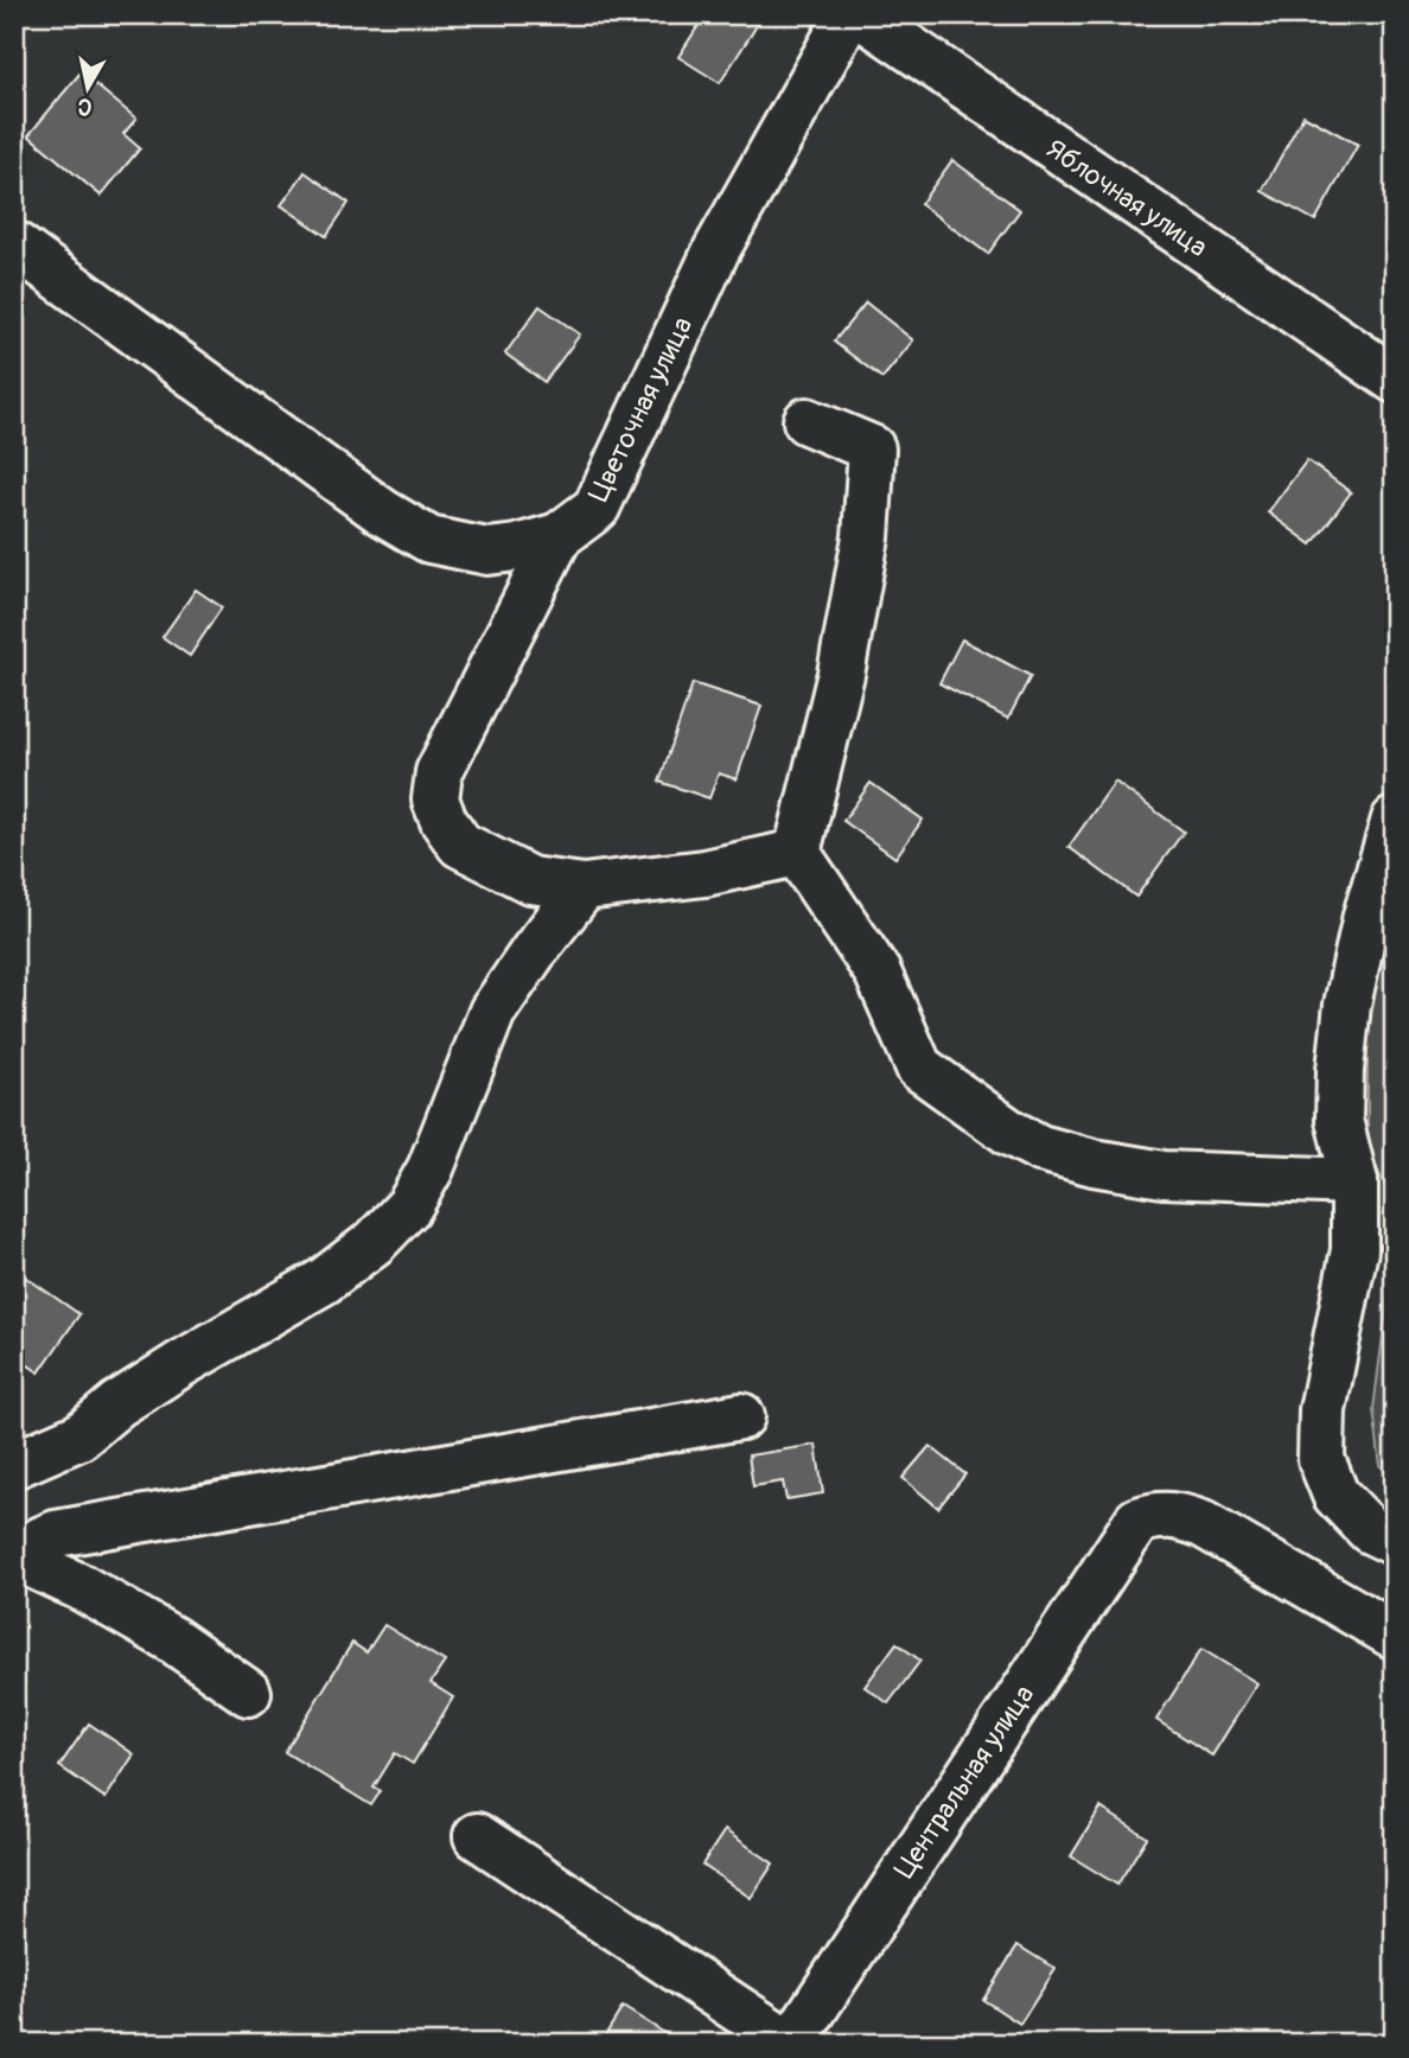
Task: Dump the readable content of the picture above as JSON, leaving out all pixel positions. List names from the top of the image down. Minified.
{"streets":{"street":["Яблочная улица","Цветочная улица","Центральная улица"]},"north":"bottom"}
